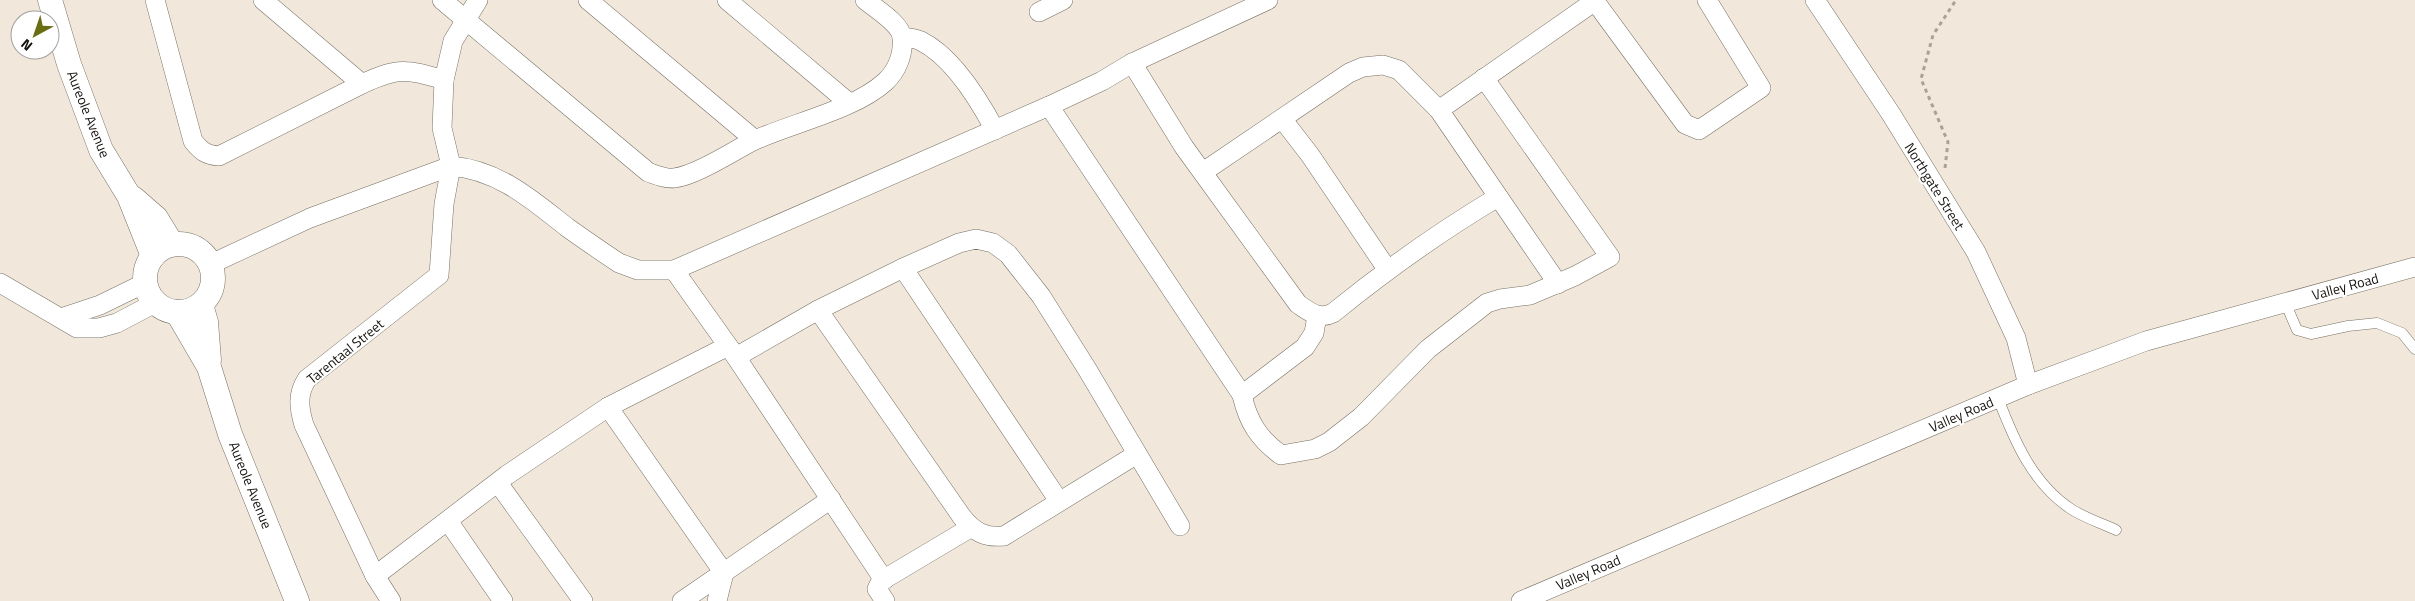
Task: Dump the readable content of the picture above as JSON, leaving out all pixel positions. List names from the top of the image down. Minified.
{"streets":{"street":["Aureole Avenue","Northgate Street","Valley Road","Tarentaal Street"]},"crossings":[["Northgate Street","Valley Road"]],"north":"bottom left"}
